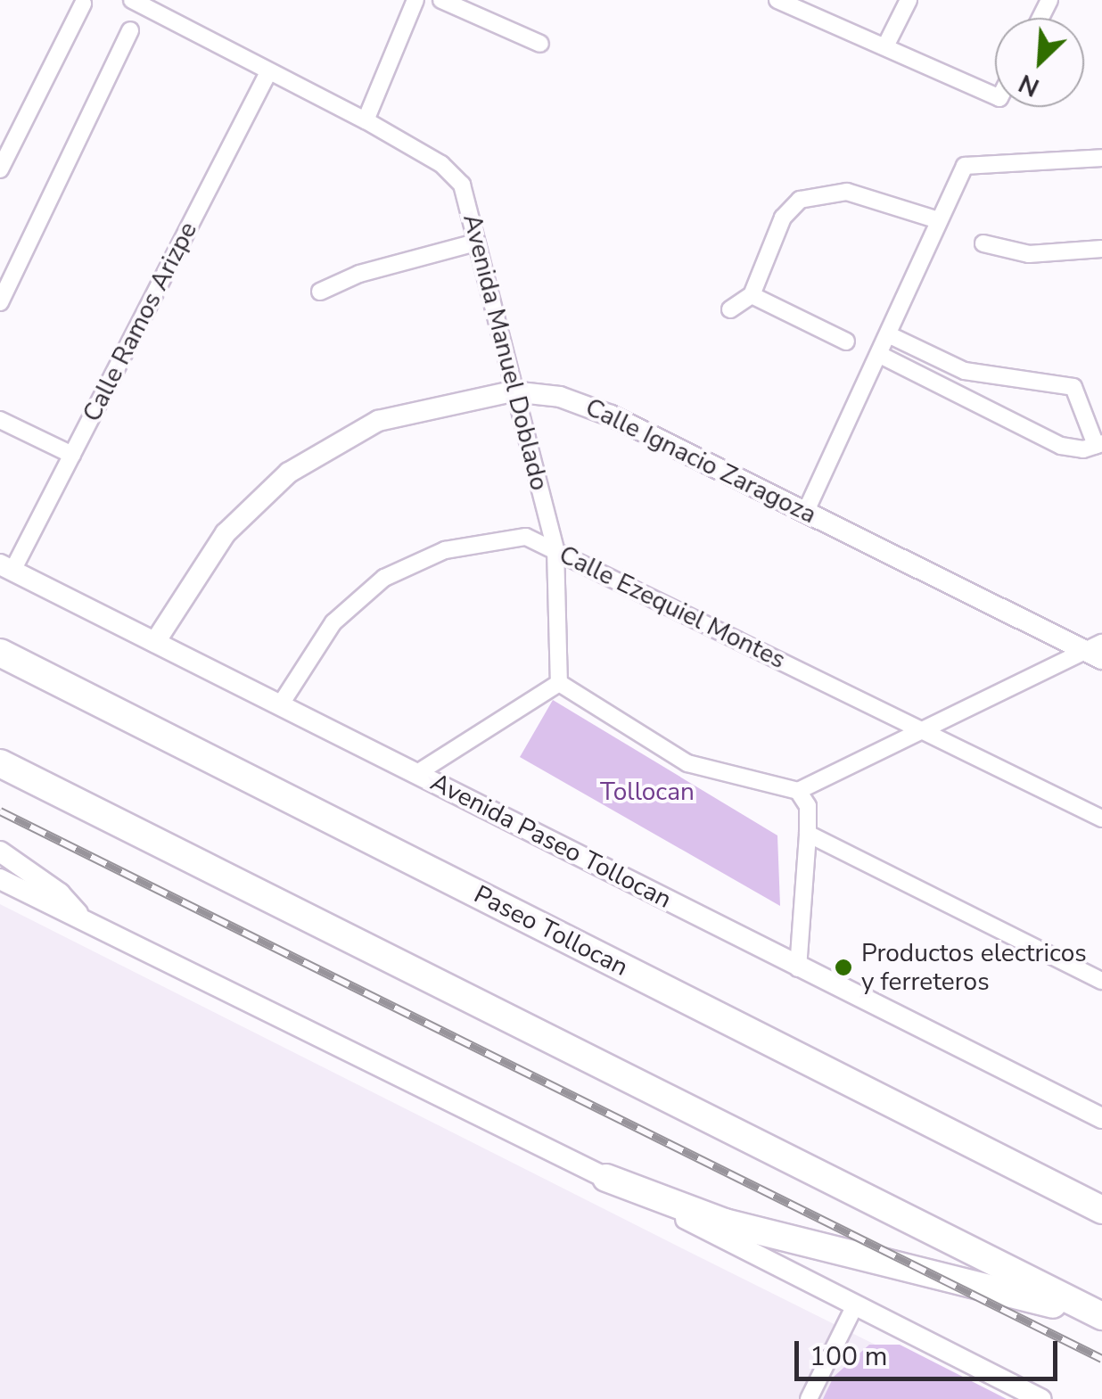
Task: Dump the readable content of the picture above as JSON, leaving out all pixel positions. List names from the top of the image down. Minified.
{"streets":{"highway":["Paseo Tollocan"],"main road":["Calle Ignacio Zaragoza","Avenida Paseo Tollocan"],"street":["Calle Ramos Arizpe","Avenida Manuel Doblado","Calle Ezequiel Montes"]},"crossings":[["Calle Ramos Arizpe","Avenida Manuel Doblado"],["Calle Ramos Arizpe","Avenida Paseo Tollocan"],["Avenida Manuel Doblado","Calle Ignacio Zaragoza"],["Avenida Manuel Doblado","Calle Ezequiel Montes"],["Calle Ignacio Zaragoza","Avenida Paseo Tollocan"],["Calle Ezequiel Montes","Avenida Paseo Tollocan"]],"parks":["Tollocan"],"places":["Productos electricos y ferreteros"],"scale_bar":"100 m","north":"bottom left"}
